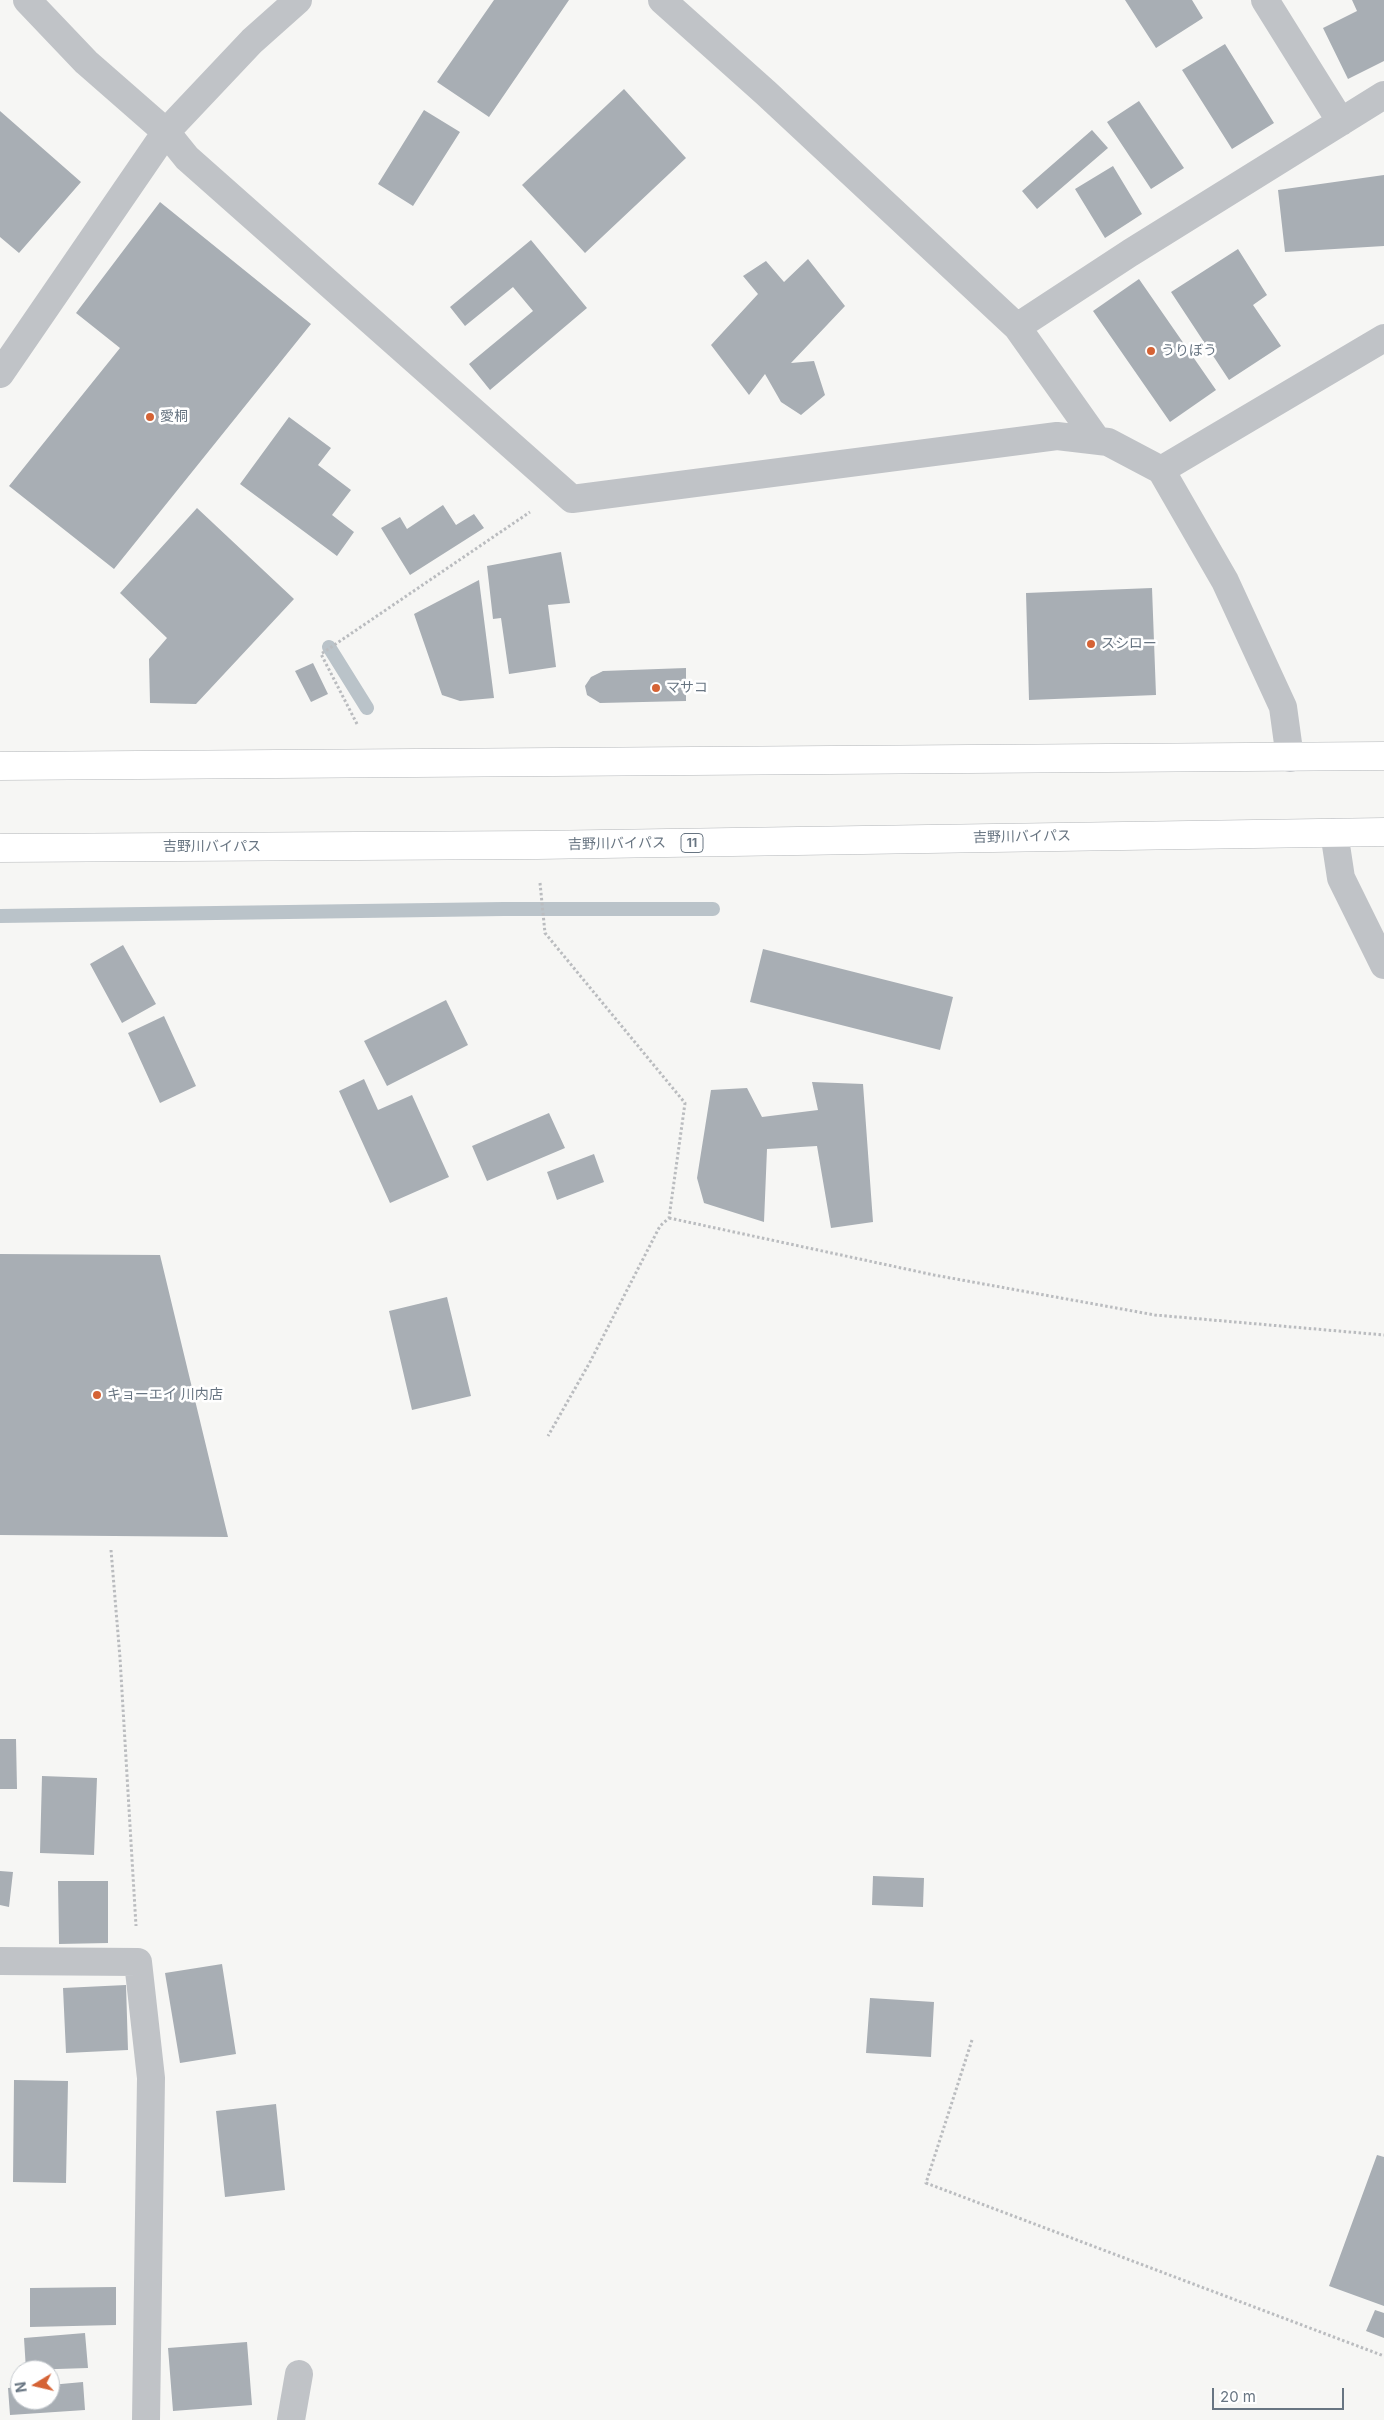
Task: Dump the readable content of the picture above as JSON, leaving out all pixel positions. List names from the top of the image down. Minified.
{"streets":{"highway":["吉野川バイパス","11"]},"places":["うりぼう","愛桐","スシロー","マサコ","キョーエイ 川内店"],"scale_bar":"20 m","north":"left"}
